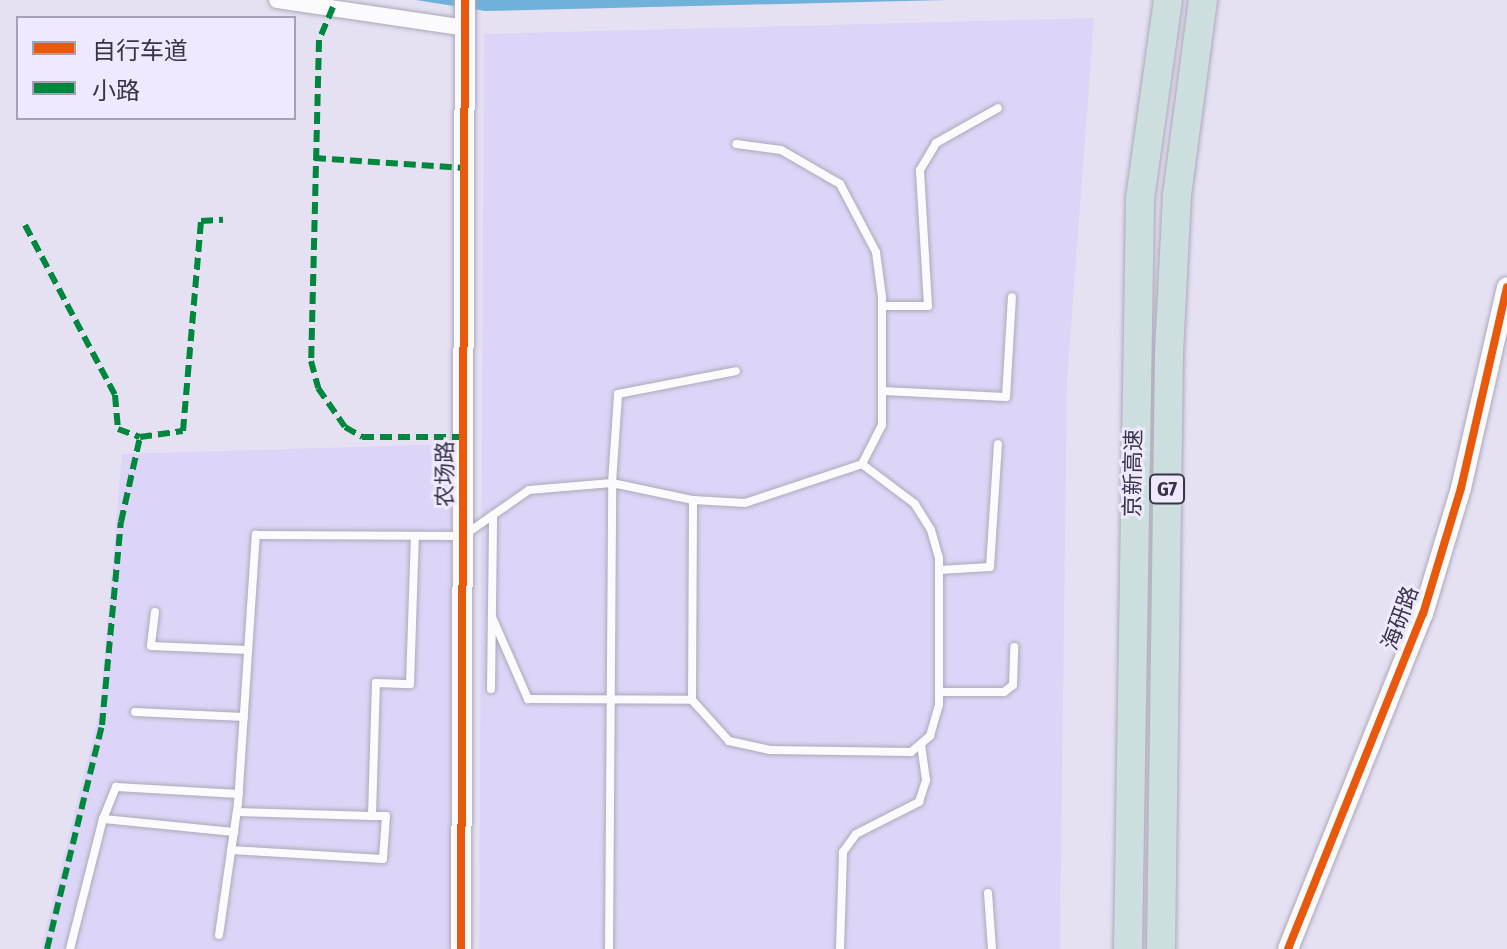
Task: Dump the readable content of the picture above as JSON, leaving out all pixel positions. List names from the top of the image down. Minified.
{"streets":{"highway":["京新高速","G7"],"street":["农场路","海研路"]},"legend":["自行车道","小路"]}
